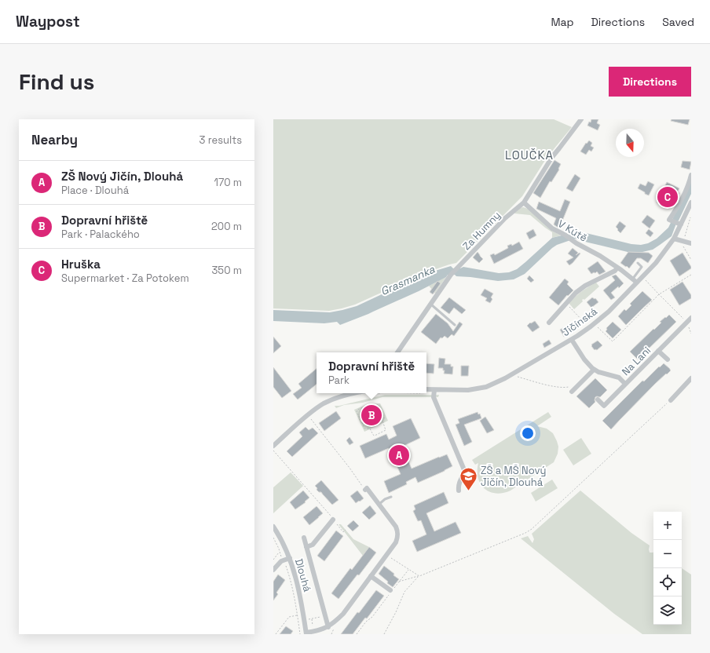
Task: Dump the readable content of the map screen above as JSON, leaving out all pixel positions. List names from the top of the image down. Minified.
{"streets":{"street":["Za Humny","V Kútě","Jičínská","Na Lani","Dlouhá"]},"crossings":[["Za Humny","V Kútě"],["V Kútě","Jičínská"],["Jičínská","Na Lani"]],"districts":["LOUČKA"],"water":["Grasmanka"],"places":{"school or university":["ZŠ a MŠ Nový Jičín, Dlouhá"]},"north":"bottom","page":{"header":"Waypost","nav":["Map","Directions","Saved"],"buttons":"Directions","title":"Find us","heading":["Nearby","3 results"],"list":[{"mark":"A","name":"ZŠ Nový Jičín, Dlouhá","note":"Place · Dlouhá","value":"170 m"},{"mark":"B","name":"Dopravní hřiště","note":"Park · Palackého","value":"200 m"},{"mark":"C","name":"Hruška","note":"Supermarket · Za Potokem","value":"350 m"}],"pins":["C","B","A"],"popup":["Dopravní hřiště","Park"],"map_buttons":["+","−"]}}
